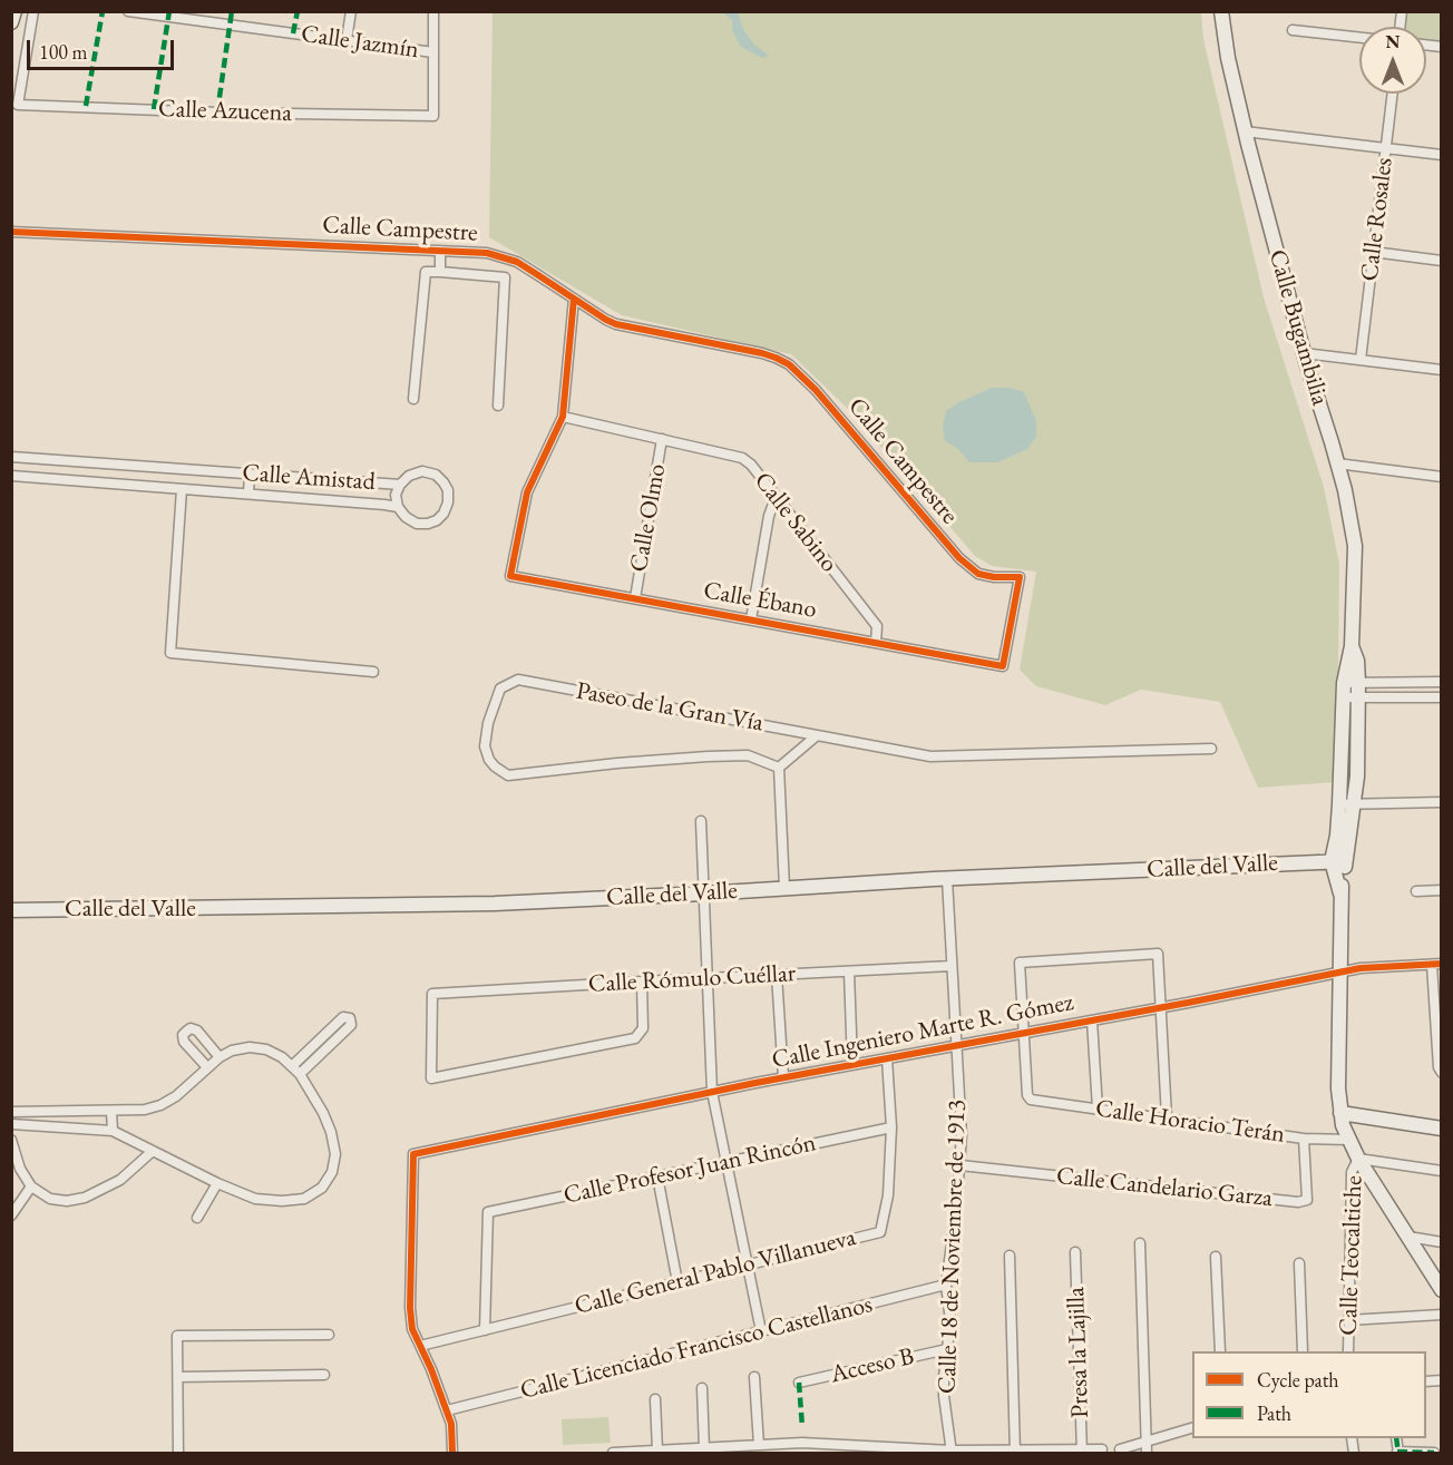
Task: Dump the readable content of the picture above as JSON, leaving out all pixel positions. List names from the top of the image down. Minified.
{"streets":{"street":["Calle Jazmín","Calle Azucena","Calle Rosales","Calle Campestre","Calle Bugambilia","Calle Amistad","Calle Olmo","Calle Sabino","Calle Ébano","Paseo de la Gran Vía","Calle del Valle","Calle Rómulo Cuéllar","Calle Ingeniero Marte R. Gómez","Calle Horacio Terán","Calle Profesor Juan Rincón","Calle Candelario Garza","Calle 18 de Noviembre de 1913","Calle Teocaltiche","Calle General Pablo Villanueva","Calle Licenciado Francisco Castellanos","Presa la Lajilla","Acceso B"]},"crossings":[["Calle Jazmín","Calle Azucena"],["Calle Campestre","Calle Ébano"],["Calle Bugambilia","Calle del Valle"],["Calle Olmo","Calle Sabino"],["Calle Olmo","Calle Ébano"],["Calle Sabino","Calle Ébano"],["Calle del Valle","Calle 18 de Noviembre de 1913"],["Calle Rómulo Cuéllar","Calle 18 de Noviembre de 1913"],["Calle Ingeniero Marte R. Gómez","Calle Horacio Terán"],["Calle Ingeniero Marte R. Gómez","Calle 18 de Noviembre de 1913"],["Calle Ingeniero Marte R. Gómez","Calle General Pablo Villanueva"],["Calle Horacio Terán","Calle Candelario Garza"],["Calle Profesor Juan Rincón","Calle General Pablo Villanueva"],["Calle Candelario Garza","Calle 18 de Noviembre de 1913"],["Calle 18 de Noviembre de 1913","Calle Licenciado Francisco Castellanos"],["Calle 18 de Noviembre de 1913","Acceso B"]],"legend":["Cycle path","Path"],"scale_bar":"100 m","north":"top"}
